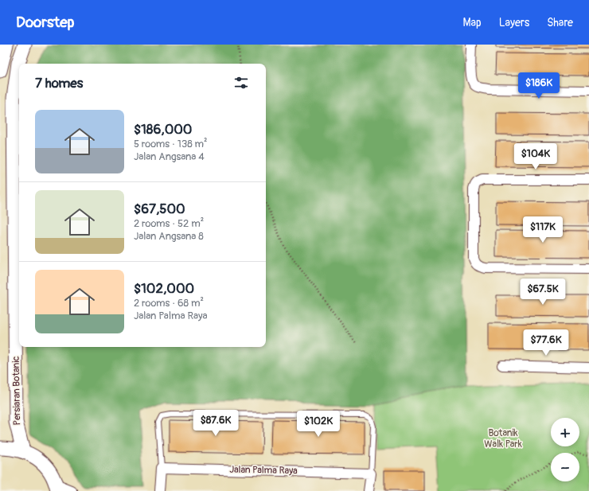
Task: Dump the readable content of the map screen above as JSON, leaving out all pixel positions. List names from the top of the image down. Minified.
{"streets":{"main road":["Persiaran Botanic"],"street":["Jalan Palma Raya"]},"parks":["Botanik Walk Park"],"page":{"header":"Doorstep","nav":["Map","Layers","Share"],"heading":"7 homes","price":["$186K","$104K","$117K","$67.5K","$77.6K","$87.6K","$102K"],"list":[{"name":"$186,000","note":"5 rooms · 138 m² · Jalan Angsana 4"},{"name":"$67,500","note":"2 rooms · 52 m² · Jalan Angsana 8"},{"name":"$102,000","note":"2 rooms · 68 m² · Jalan Palma Raya"}],"map_buttons":["+","−"]}}
